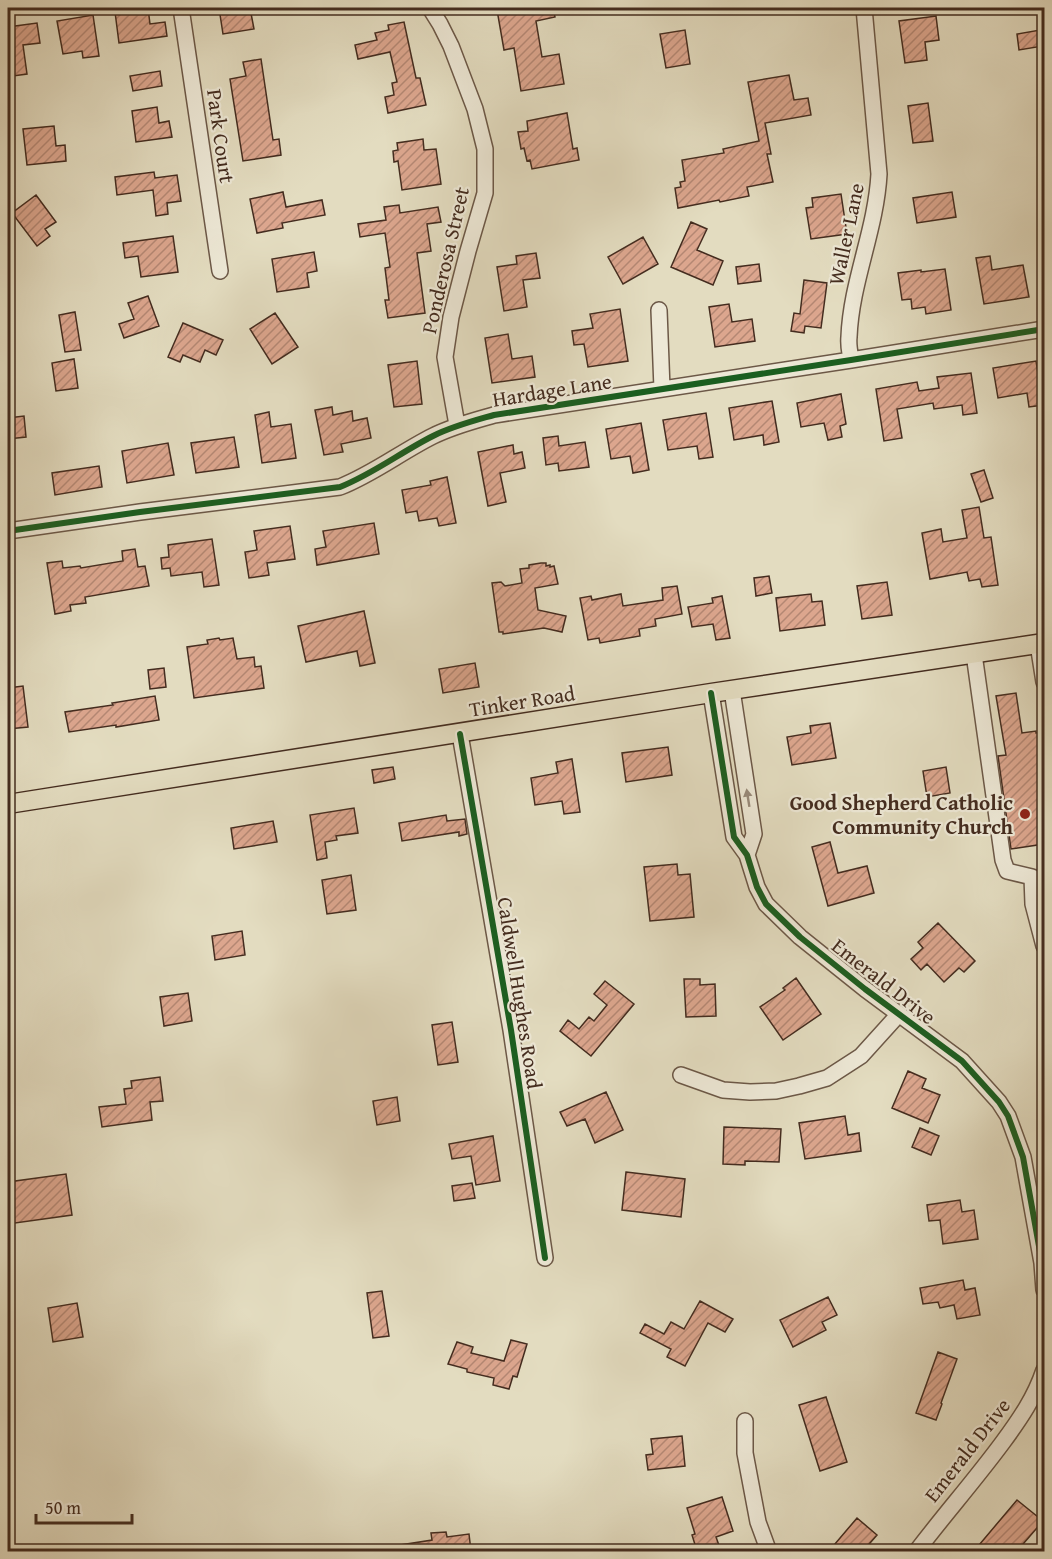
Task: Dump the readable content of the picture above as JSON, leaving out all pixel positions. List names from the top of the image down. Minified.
{"streets":{"main road":["Tinker Road"],"street":["Park Court","Waller Lane","Ponderosa Street","Hardage Lane","Emerald Drive","Caldwell Hughes Road"]},"crossings":[["Waller Lane","Hardage Lane"],["Ponderosa Street","Hardage Lane"],["Tinker Road","Emerald Drive"],["Tinker Road","Caldwell Hughes Road"]],"places":["Good Shepherd Catholic Community Church"],"scale_bar":"50 m"}
